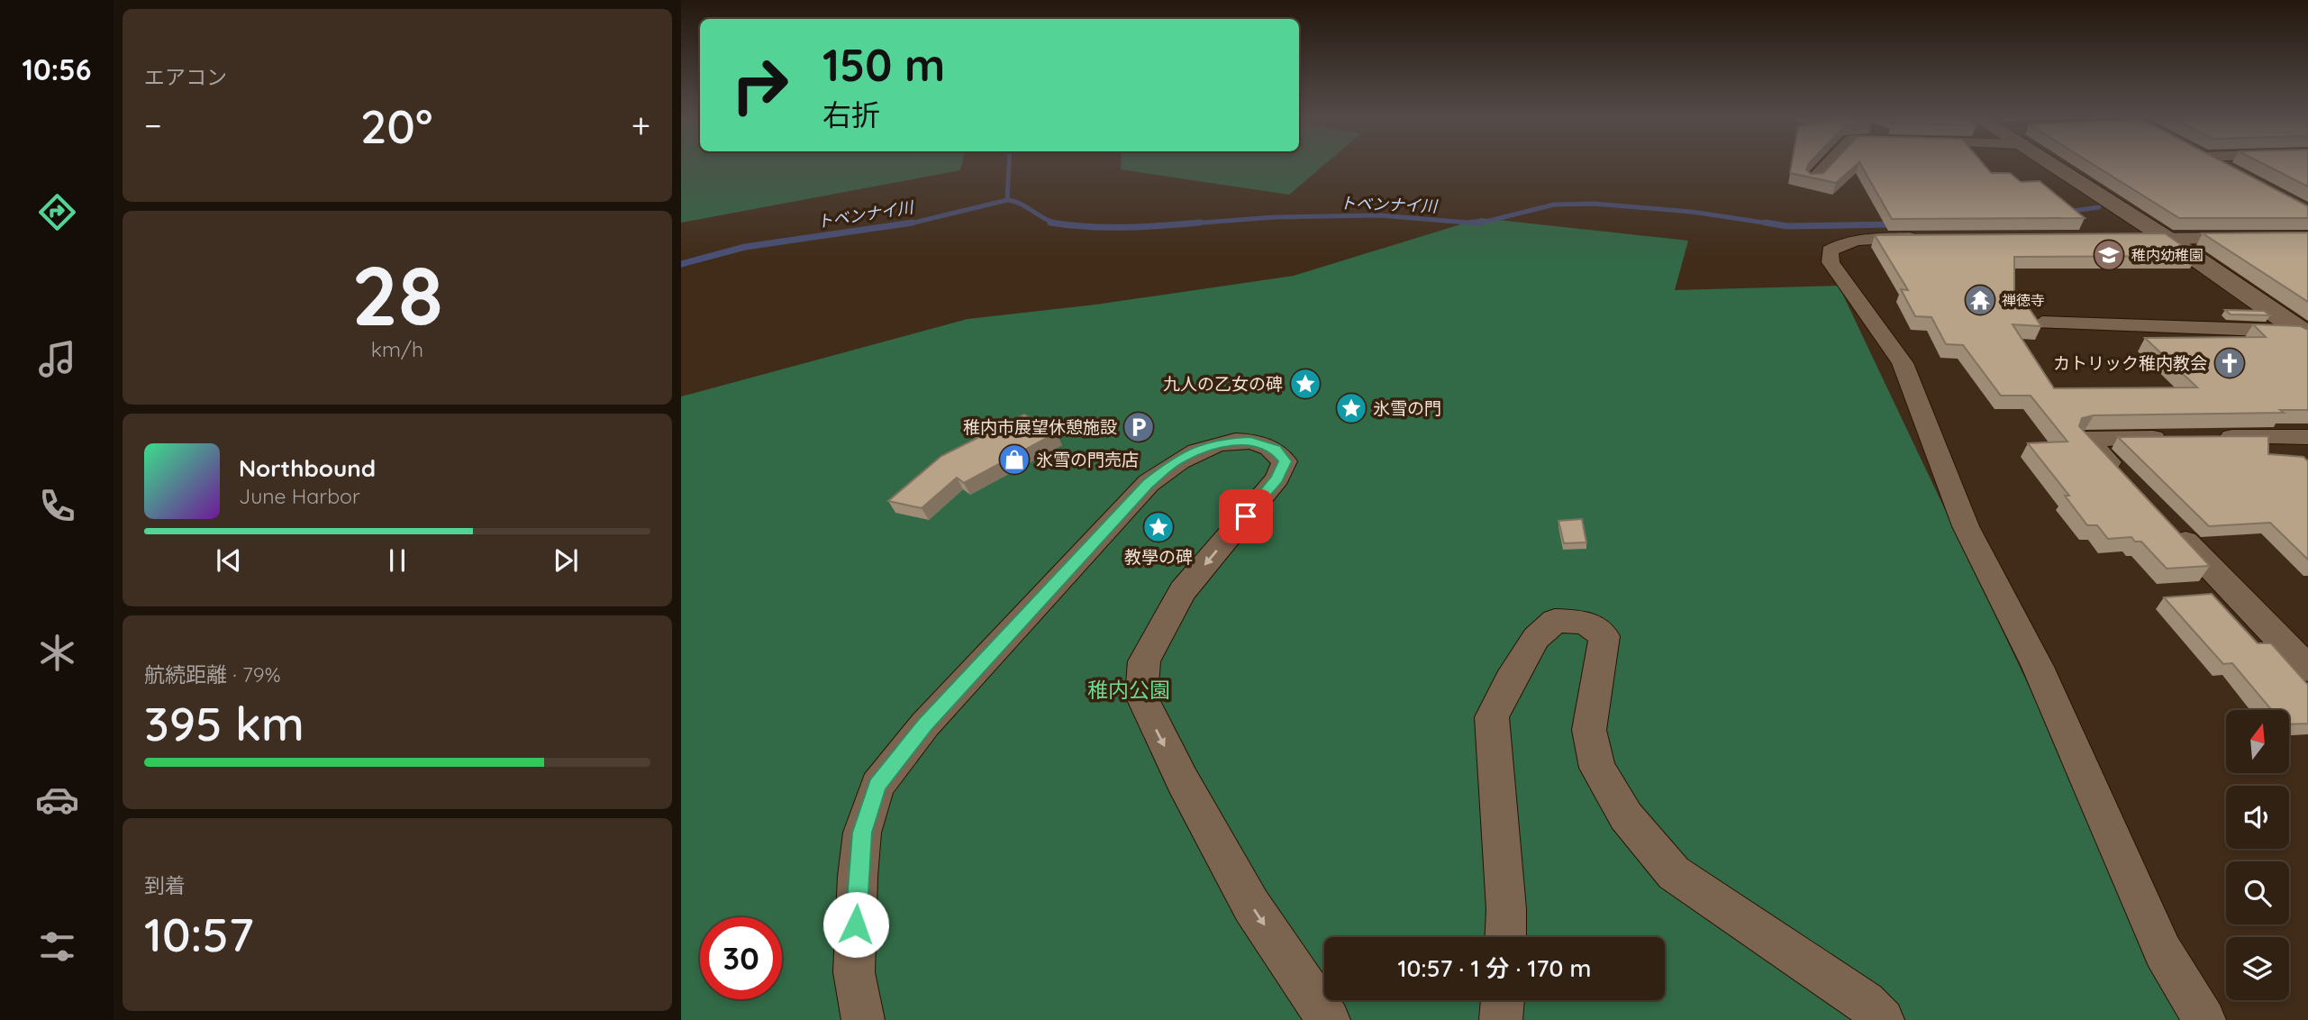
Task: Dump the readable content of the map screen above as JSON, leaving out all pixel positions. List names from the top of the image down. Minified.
{"water":["トベンナイ川"],"parks":["稚内公園"],"places":{"school or university":["稚内幼稚園"],"temple":["禅徳寺"],"church":["カトリック稚内教会"],"place":["九人の乙女の碑","氷雪の門","教學の碑"],"parking":["稚内市展望休憩施設"],"shop":["氷雪の門売店"]},"north":"top","page":{"tabs":"10:56","tile":["エアコン",["28","km/h"],["航続距離 · 79%","395 km"],["到着","10:57"]],"turn":["150 m","右折"],"heat":["−","20°","+"],"song":["Northbound","June Harbor"],"limit":"30","trip":"10:57 · 1 分 · 170 m"}}
